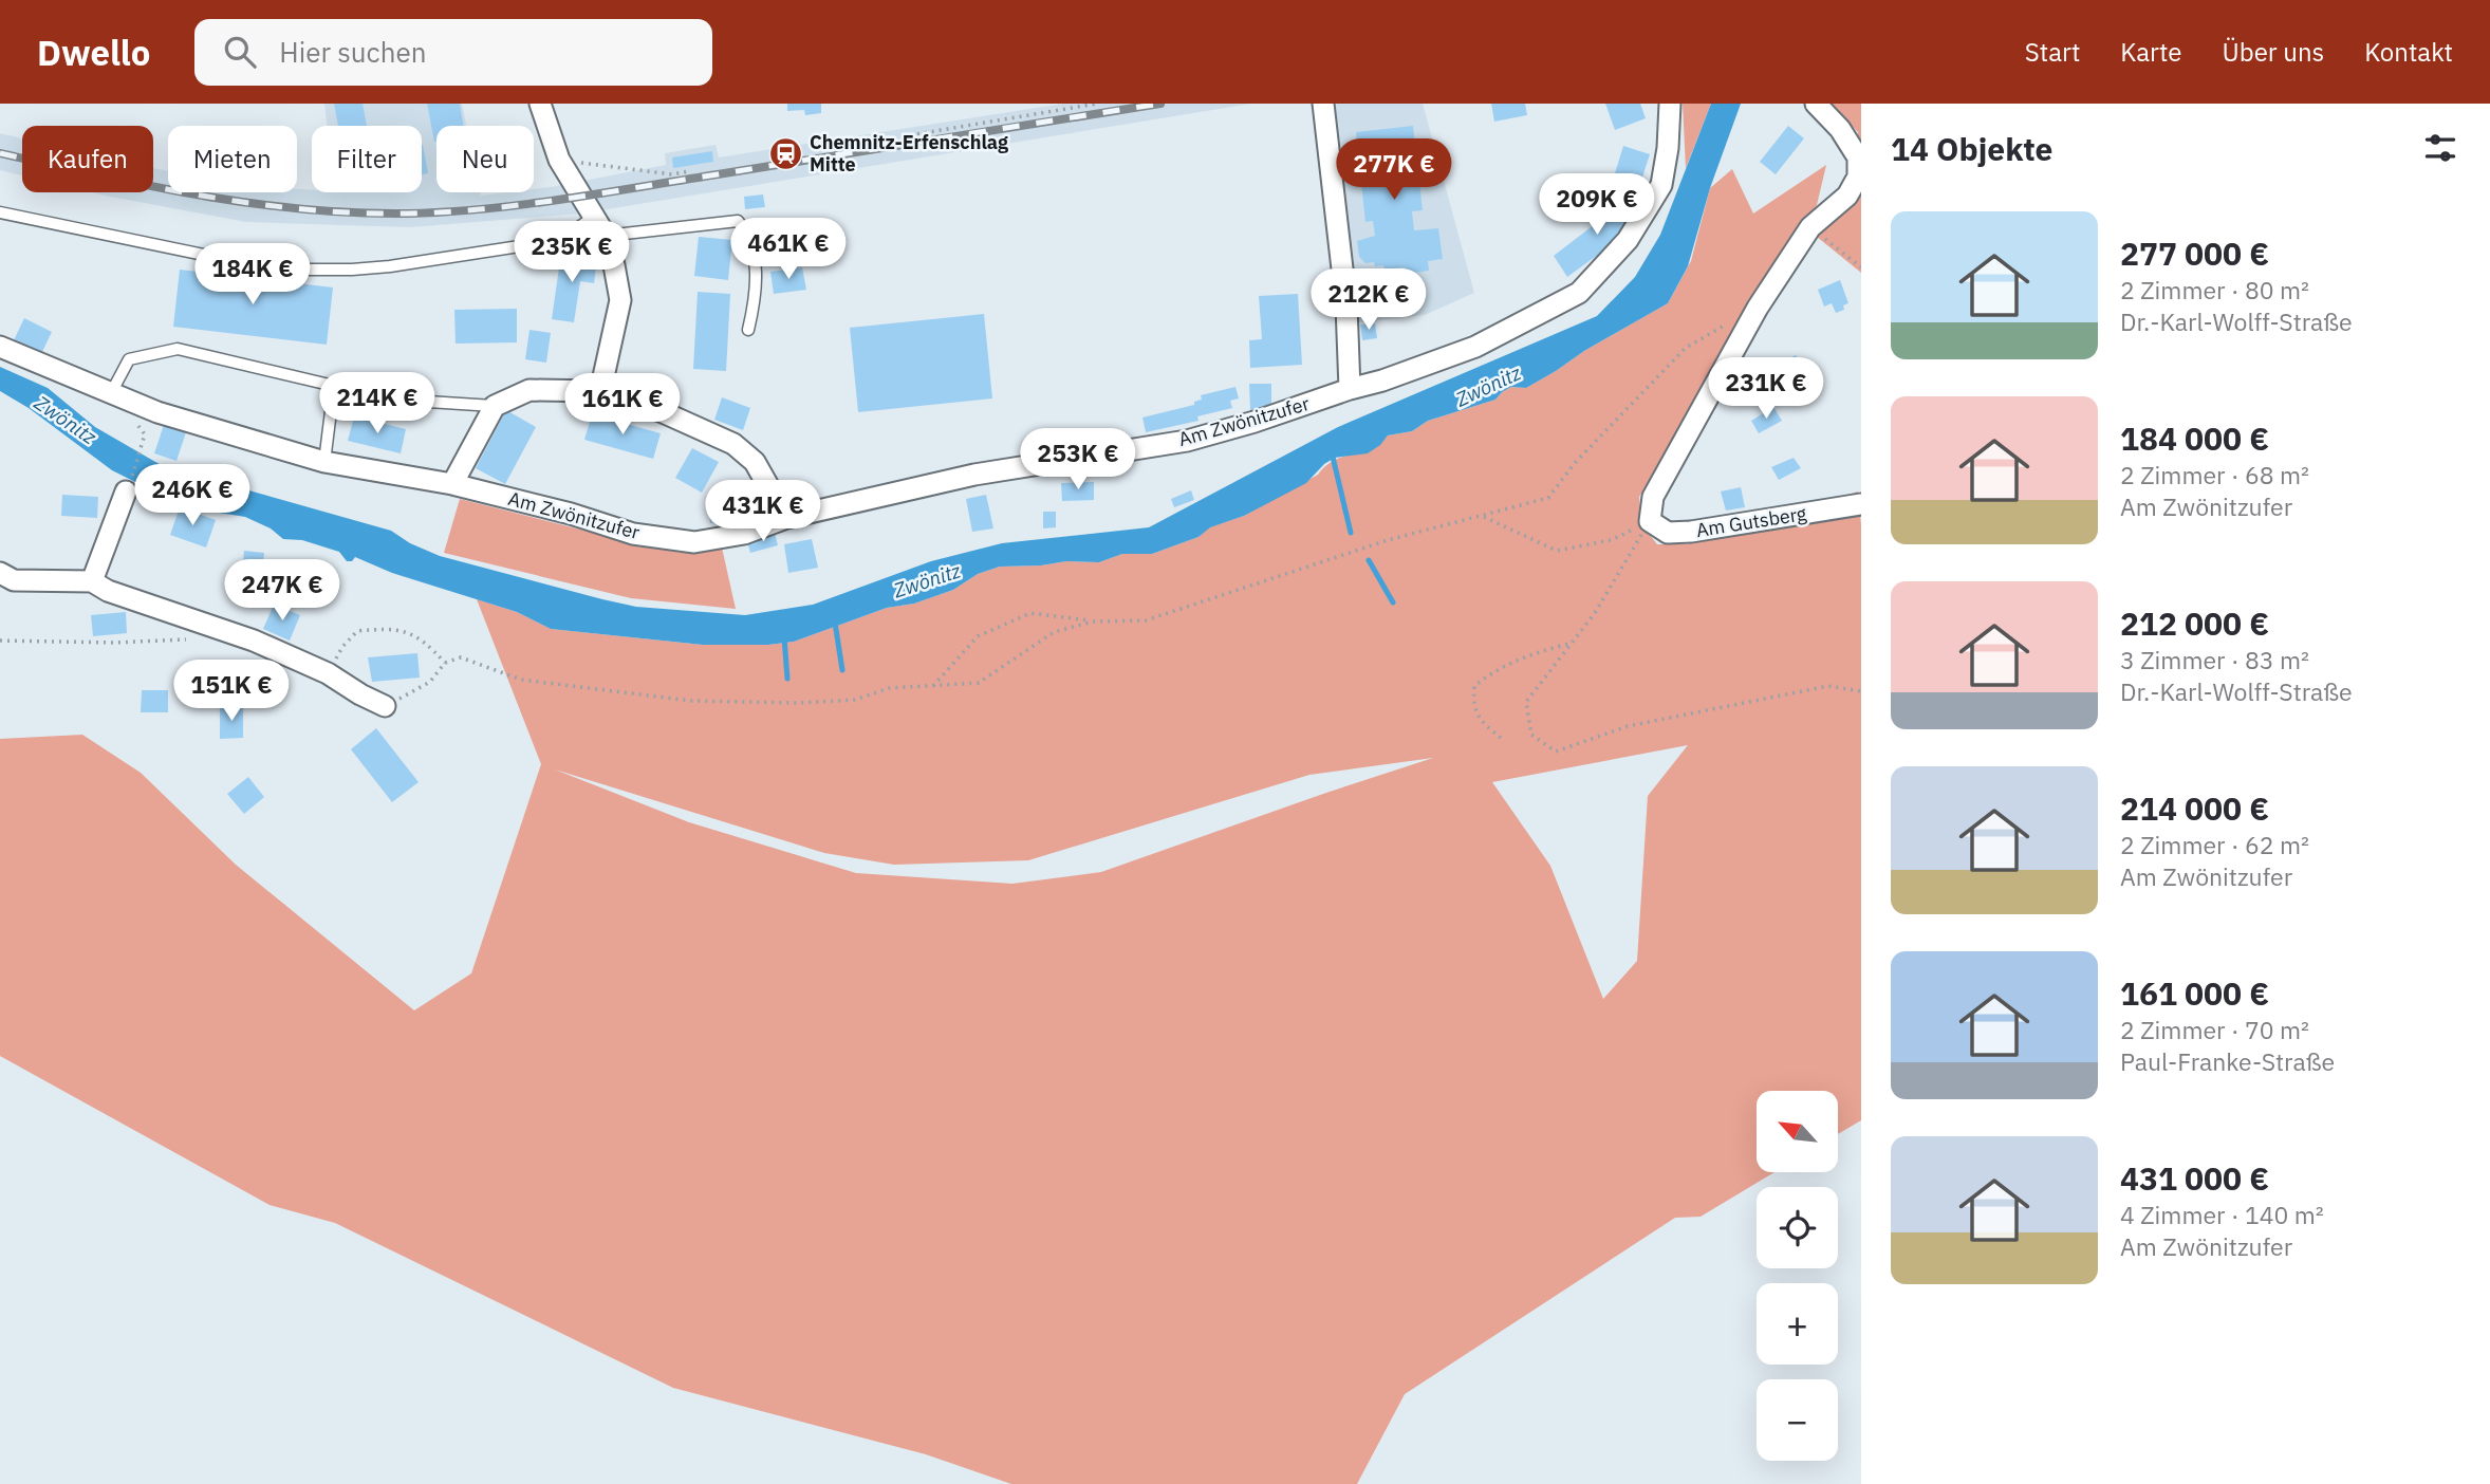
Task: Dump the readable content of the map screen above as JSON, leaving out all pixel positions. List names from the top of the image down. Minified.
{"streets":{"street":["Am Zwönitzufer","Am Gutsberg"]},"water":["Zwönitz"],"places":{"station":["Chemnitz-Erfenschlag Mitte"]},"north":"top left","page":{"header":"Dwello","search":"Hier suchen","nav":["Start","Karte","Über uns","Kontakt"],"heading":"14 Objekte","chip":["Kaufen","Mieten","Filter","Neu"],"price":["277K €","209K €","461K €","235K €","184K €","212K €","231K €","214K €","161K €","253K €","246K €","431K €","247K €","151K €"],"list":[{"name":"277 000 €","note":"2 Zimmer · 80 m² · Dr.-Karl-Wolff-Straße"},{"name":"184 000 €","note":"2 Zimmer · 68 m² · Am Zwönitzufer"},{"name":"212 000 €","note":"3 Zimmer · 83 m² · Dr.-Karl-Wolff-Straße"},{"name":"214 000 €","note":"2 Zimmer · 62 m² · Am Zwönitzufer"},{"name":"161 000 €","note":"2 Zimmer · 70 m² · Paul-Franke-Straße"},{"name":"431 000 €","note":"4 Zimmer · 140 m² · Am Zwönitzufer"}],"map_buttons":["+","−"]}}
